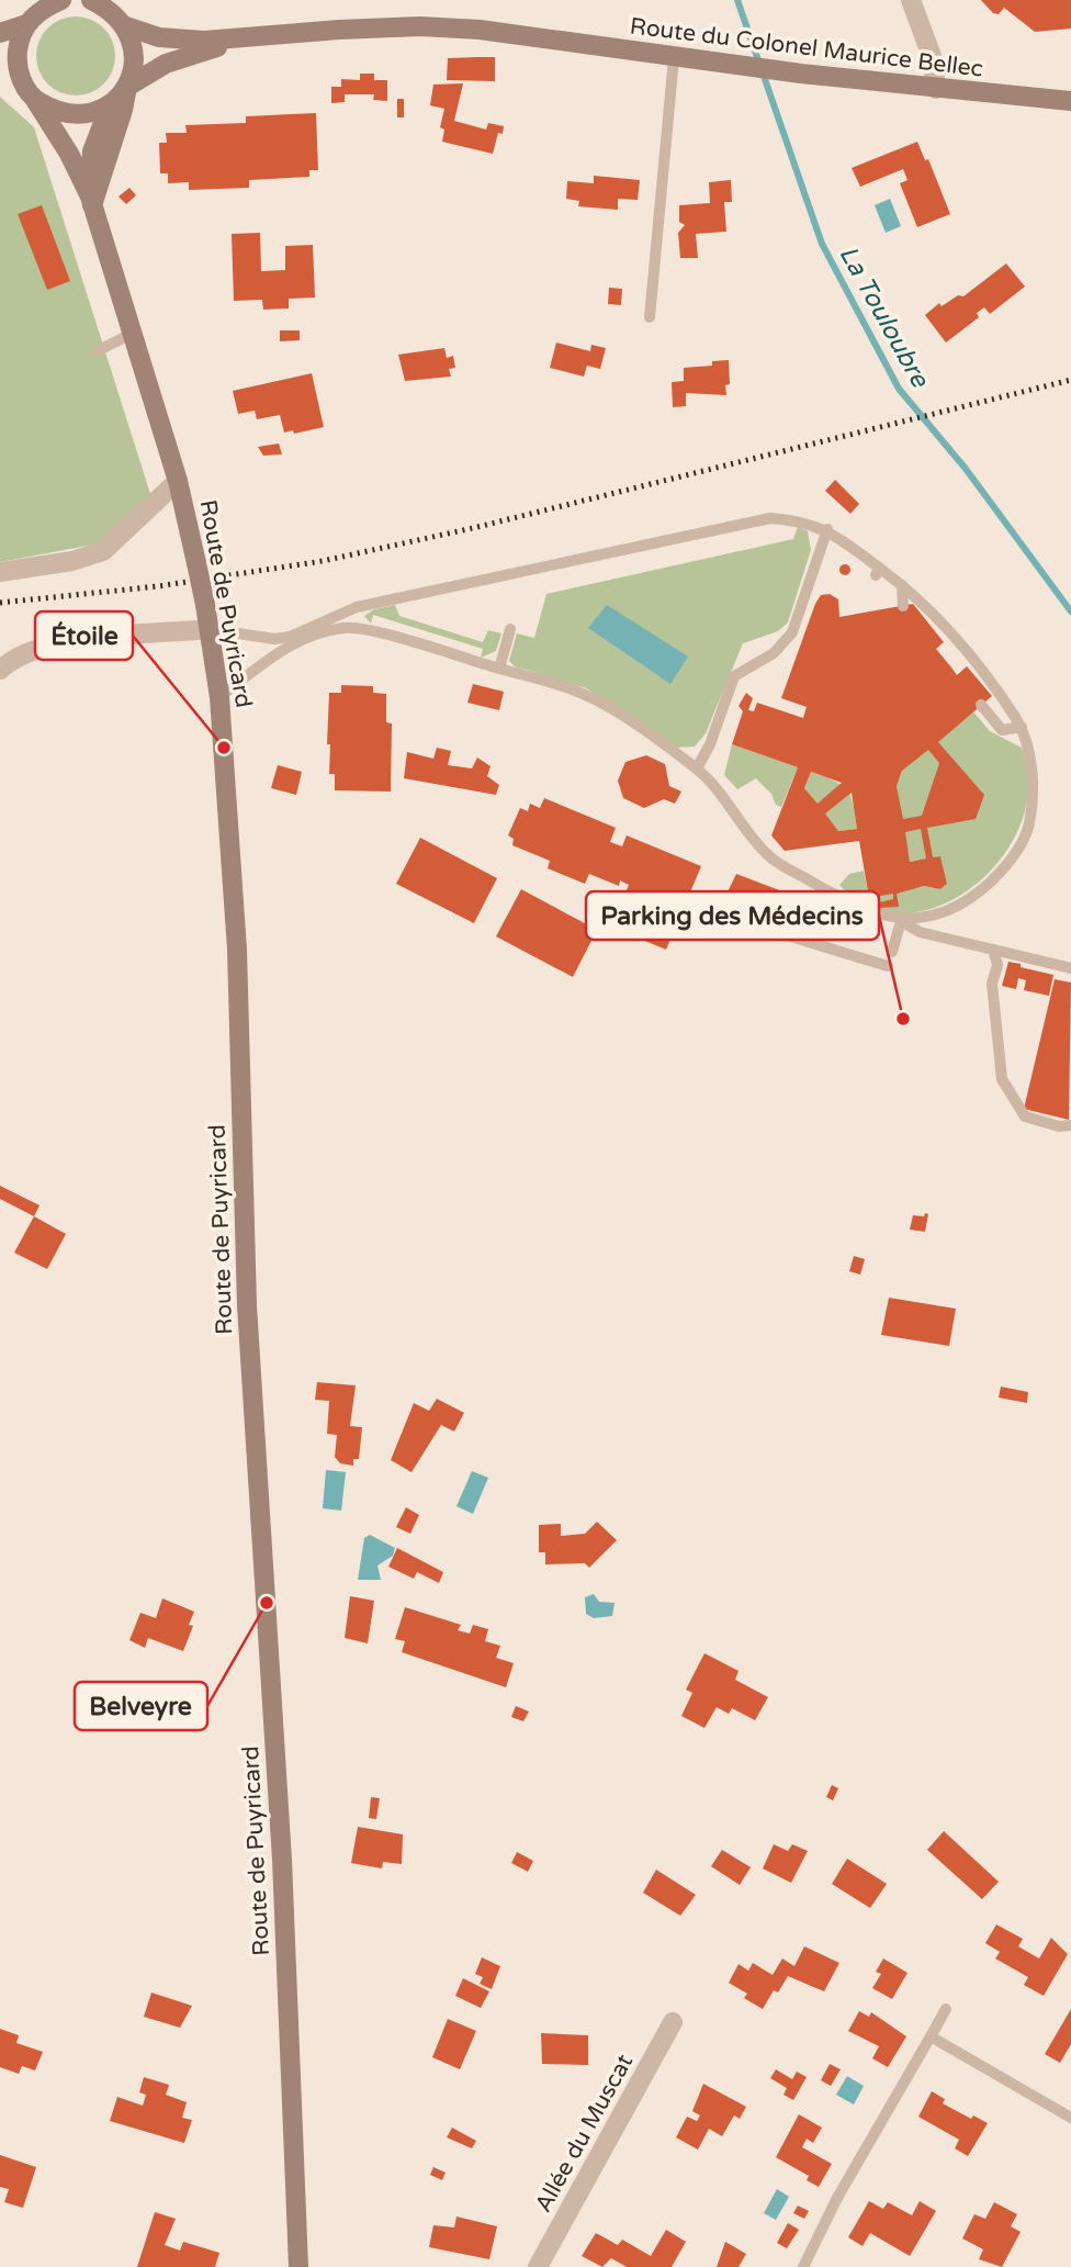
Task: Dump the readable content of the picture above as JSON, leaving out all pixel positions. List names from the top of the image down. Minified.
{"streets":{"main road":["Route du Colonel Maurice Bellec","Route de Puyricard"],"street":["Allée du Muscat"]},"crossings":[["Route du Colonel Maurice Bellec","Route de Puyricard"]],"water":["La Touloubre"],"places":["Étoile","Parking des Médecins","Belveyre"]}
